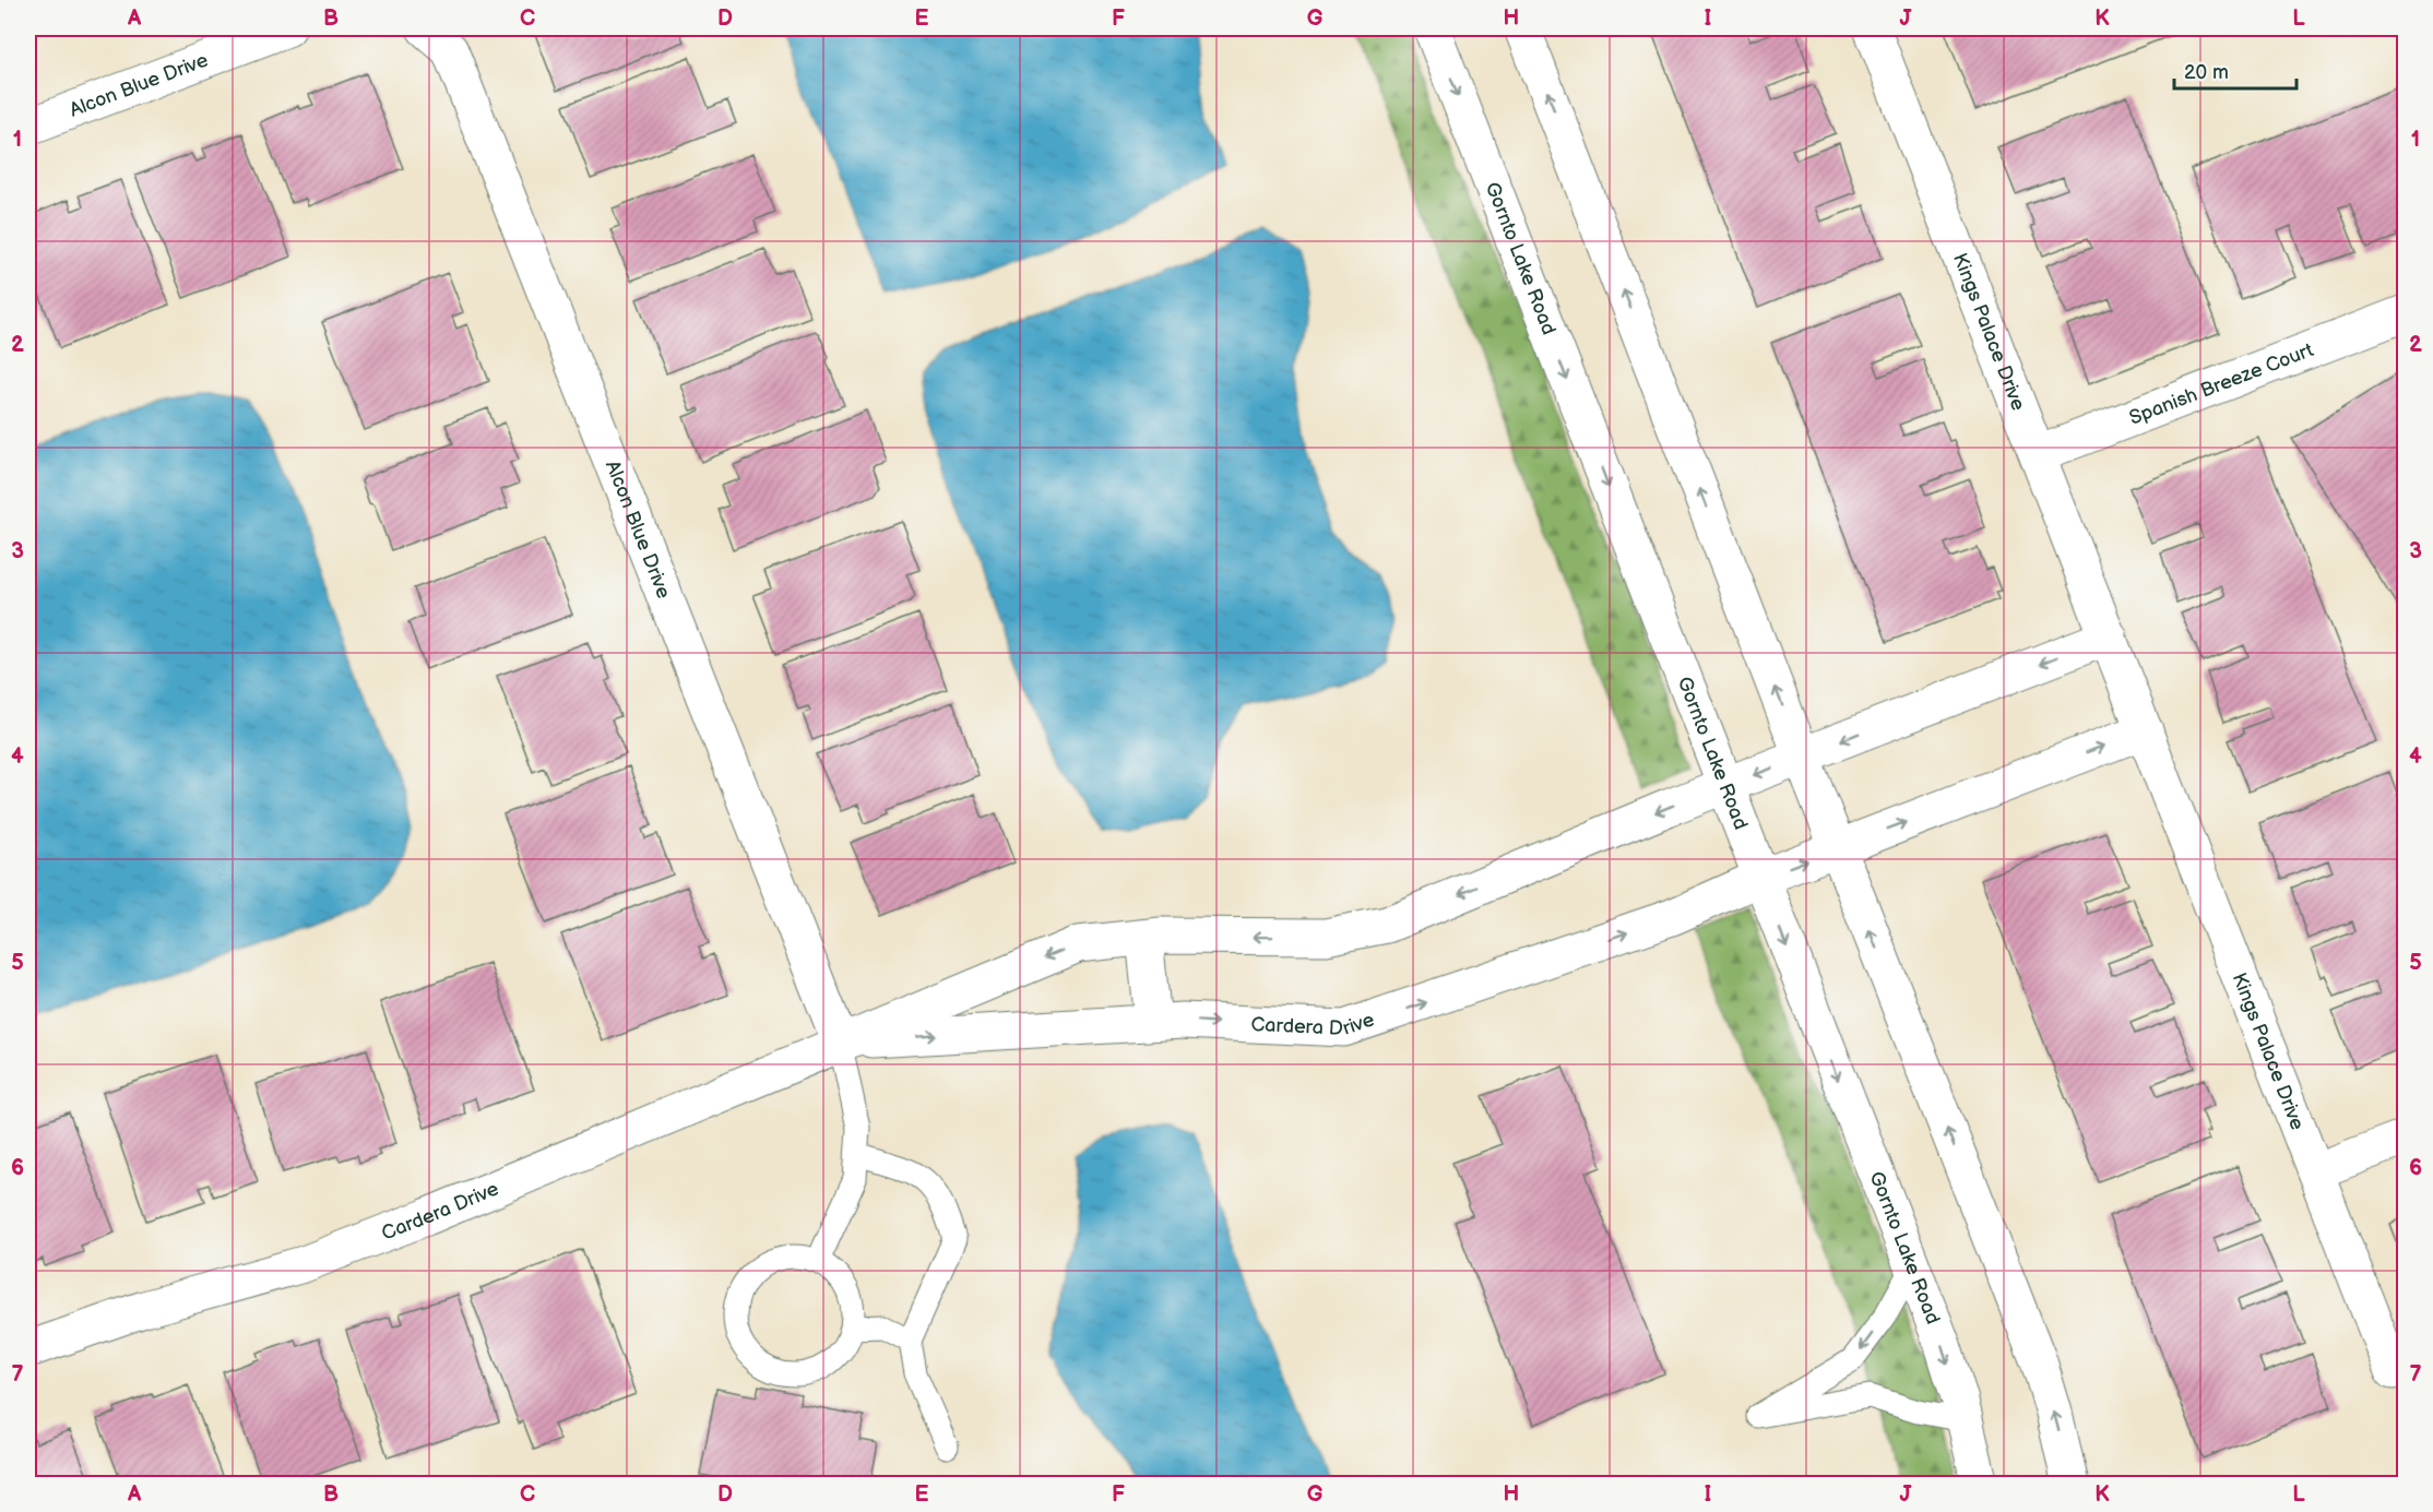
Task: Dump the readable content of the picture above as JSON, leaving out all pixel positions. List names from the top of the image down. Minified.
{"streets":{"street":["Alcon Blue Drive","Gornto Lake Road","Kings Palace Drive","Spanish Breeze Court","Cardera Drive"]},"crossings":[["Alcon Blue Drive","Cardera Drive"],["Gornto Lake Road","Cardera Drive"],["Kings Palace Drive","Spanish Breeze Court"]],"scale_bar":"20 m","grid":{"columns":["A","B","C","D","E","F","G","H","I","J","K","L"],"rows":["1","2","3","4","5","6","7"]}}
